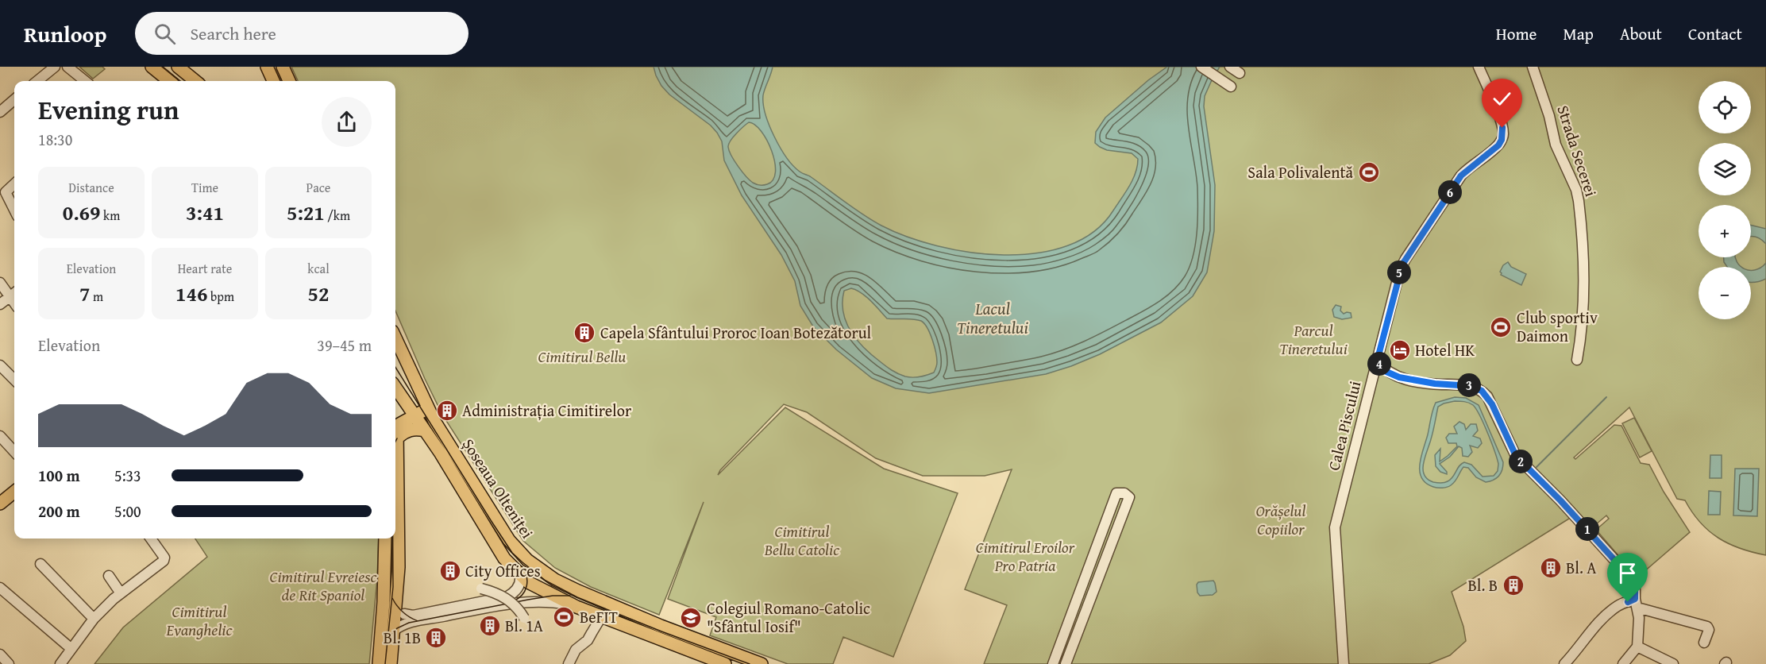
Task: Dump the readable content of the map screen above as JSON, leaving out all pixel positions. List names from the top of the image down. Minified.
{"streets":{"main road":["Șoseaua Olteniței"],"street":["Strada Secerei","Calea Piscului"]},"water":["Lacul Tineretului"],"parks":["Parcul Tineretului","Cimitirul Bellu","Orășelul Copiilor","Cimitirul Bellu Catolic","Cimitirul Eroilor Pro Patria","Cimitirul Evreiesc de Rit Spaniol","Cimitirul Evanghelic"],"places":{"sports":["Sala Polivalentă","Club sportiv Daimon","BeFIT"],"building":["Capela Sfântului Proroc Ioan Botezătorul","Administrația Cimitirelor","Bl. A","City Offices","Bl. B","Bl. 1A","Bl. 1B"],"hotel":["Hotel HK"],"school or university":["Colegiul Romano-Catolic \"Sfântul Iosif\""]},"page":{"header":"Runloop","search":"Search here","nav":["Home","Map","About","Contact"],"map_buttons":["+","−"],"heading":["Evening run","18:30"],"stats":[["Distance","0.69 km"],["Time","3:41"],["Pace","5:21 /km"],["Elevation","7 m"],["Heart rate","146 bpm"],["kcal","52"]],"pins":["6","5","4","3","2","1"],"chart":["Elevation","39–45 m"],"list":[{"name":"100 m","note":"5:33"},{"name":"200 m","note":"5:00"}]}}
